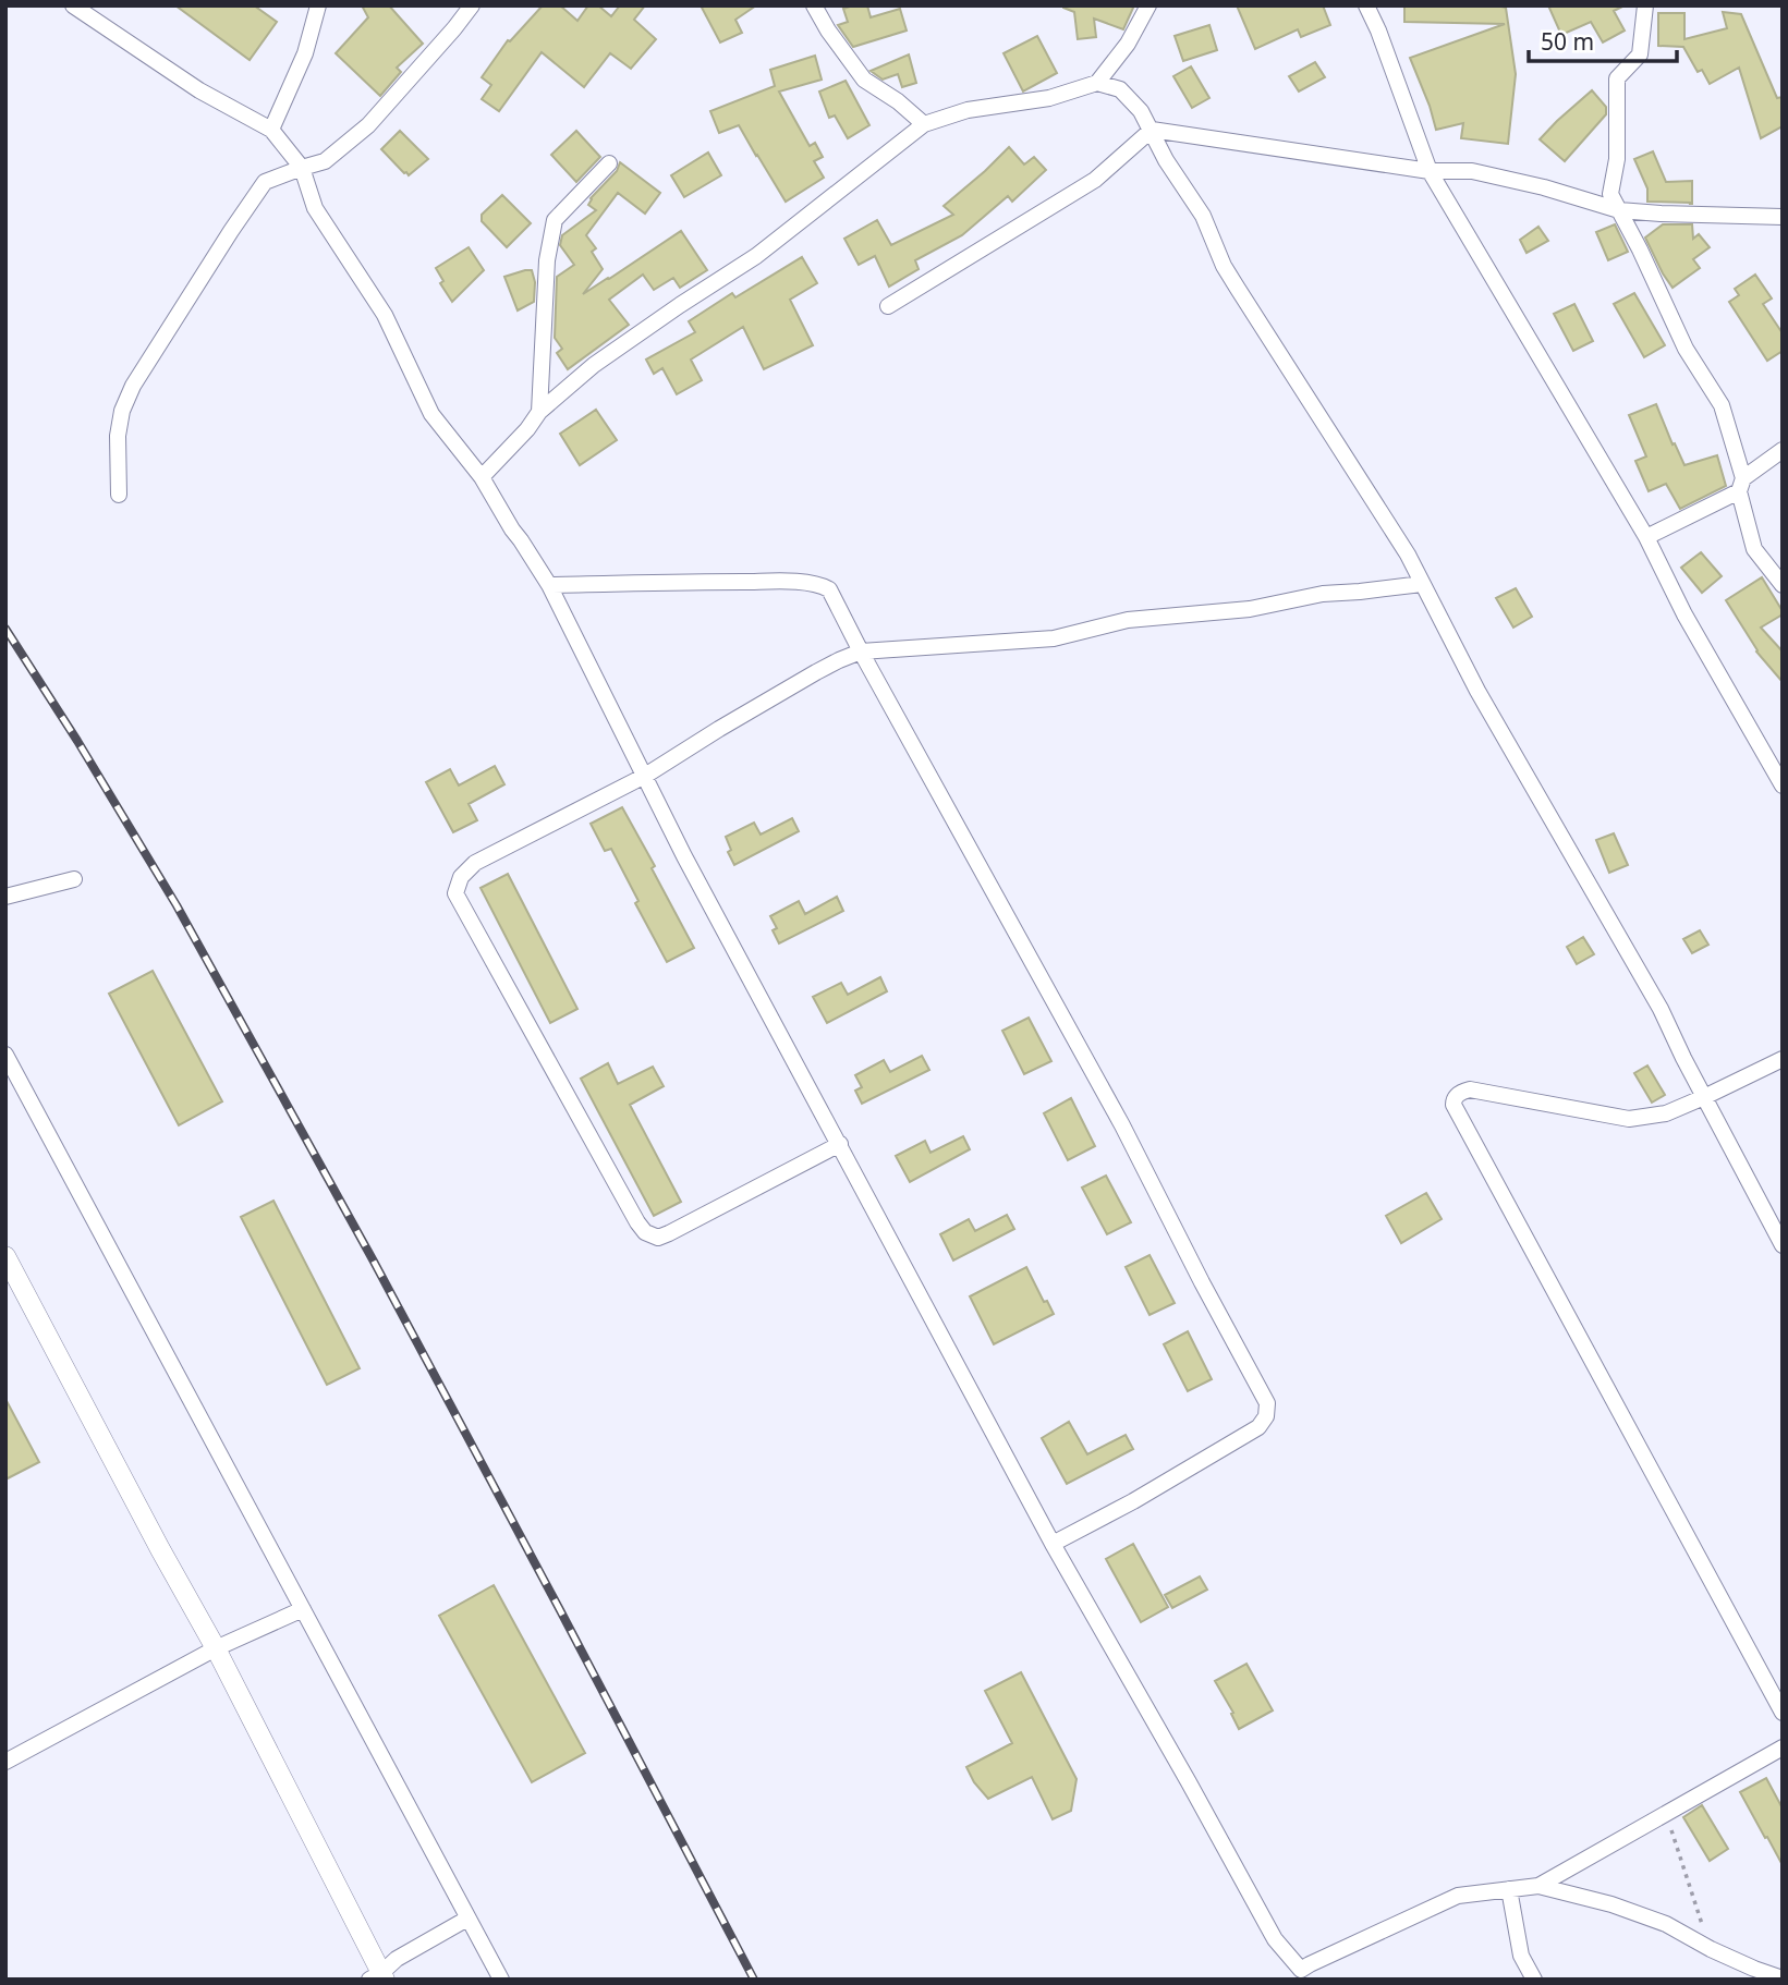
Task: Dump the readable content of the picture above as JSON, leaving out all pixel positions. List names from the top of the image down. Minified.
{"scale_bar":"50 m"}
